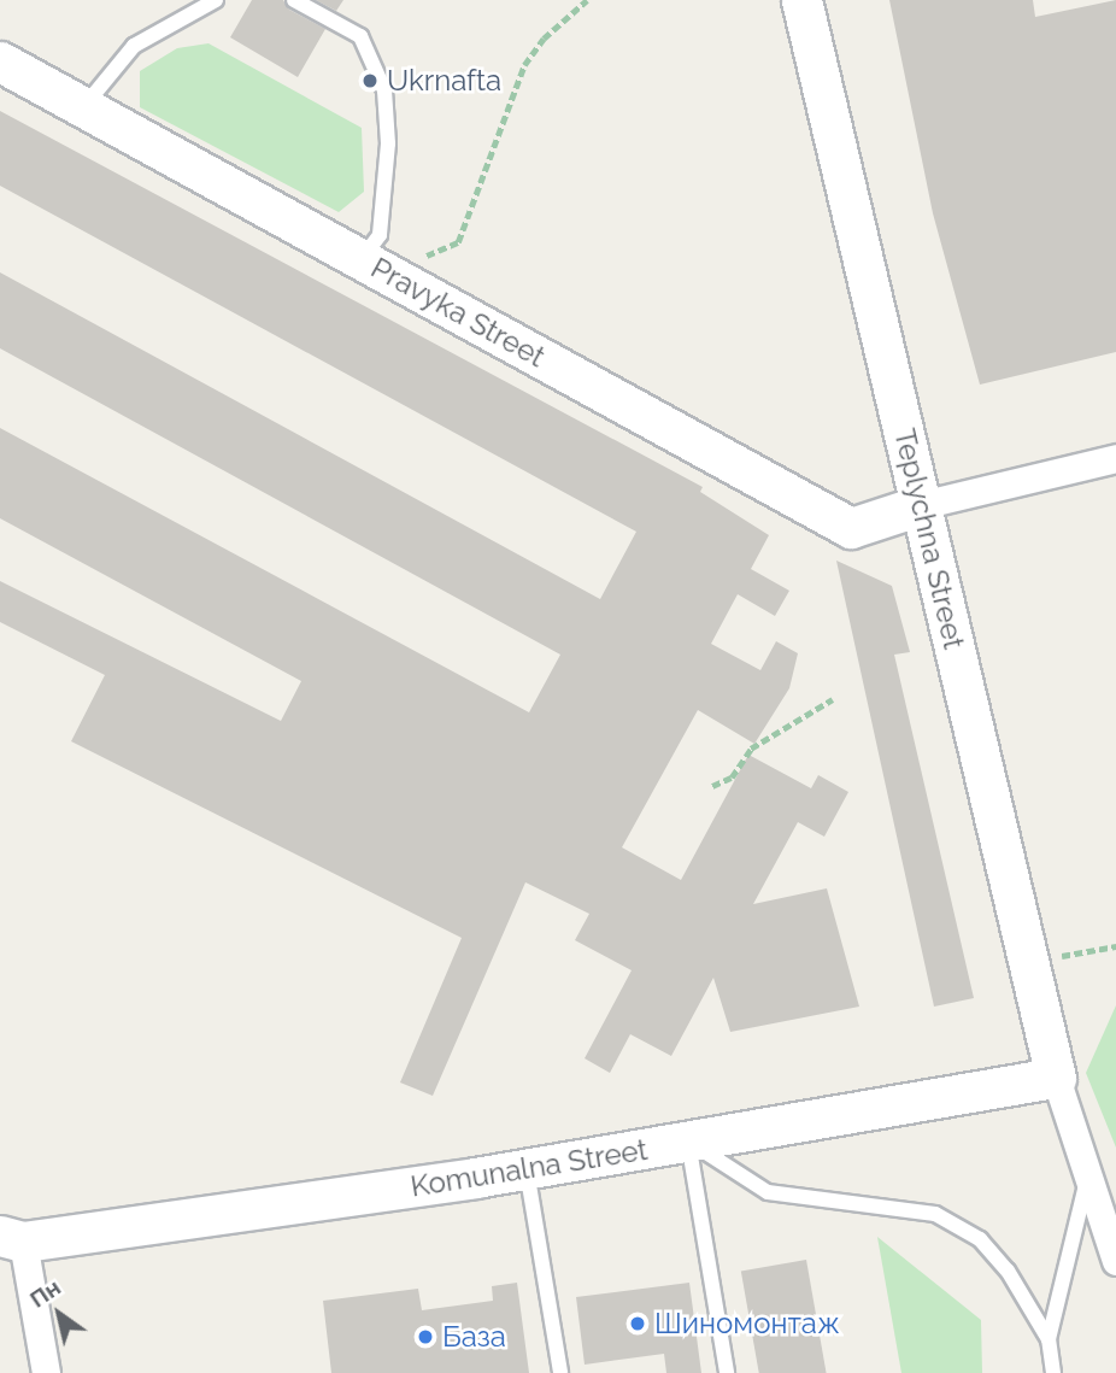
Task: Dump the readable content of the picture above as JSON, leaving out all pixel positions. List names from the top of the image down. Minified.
{"streets":{"street":["Pravyka Street","Teplychna Street","Komunalna Street"]},"crossings":[["Pravyka Street","Teplychna Street"],["Teplychna Street","Komunalna Street"]],"places":["Ukrnafta","Шиномонтаж","База"],"north":"top left"}
